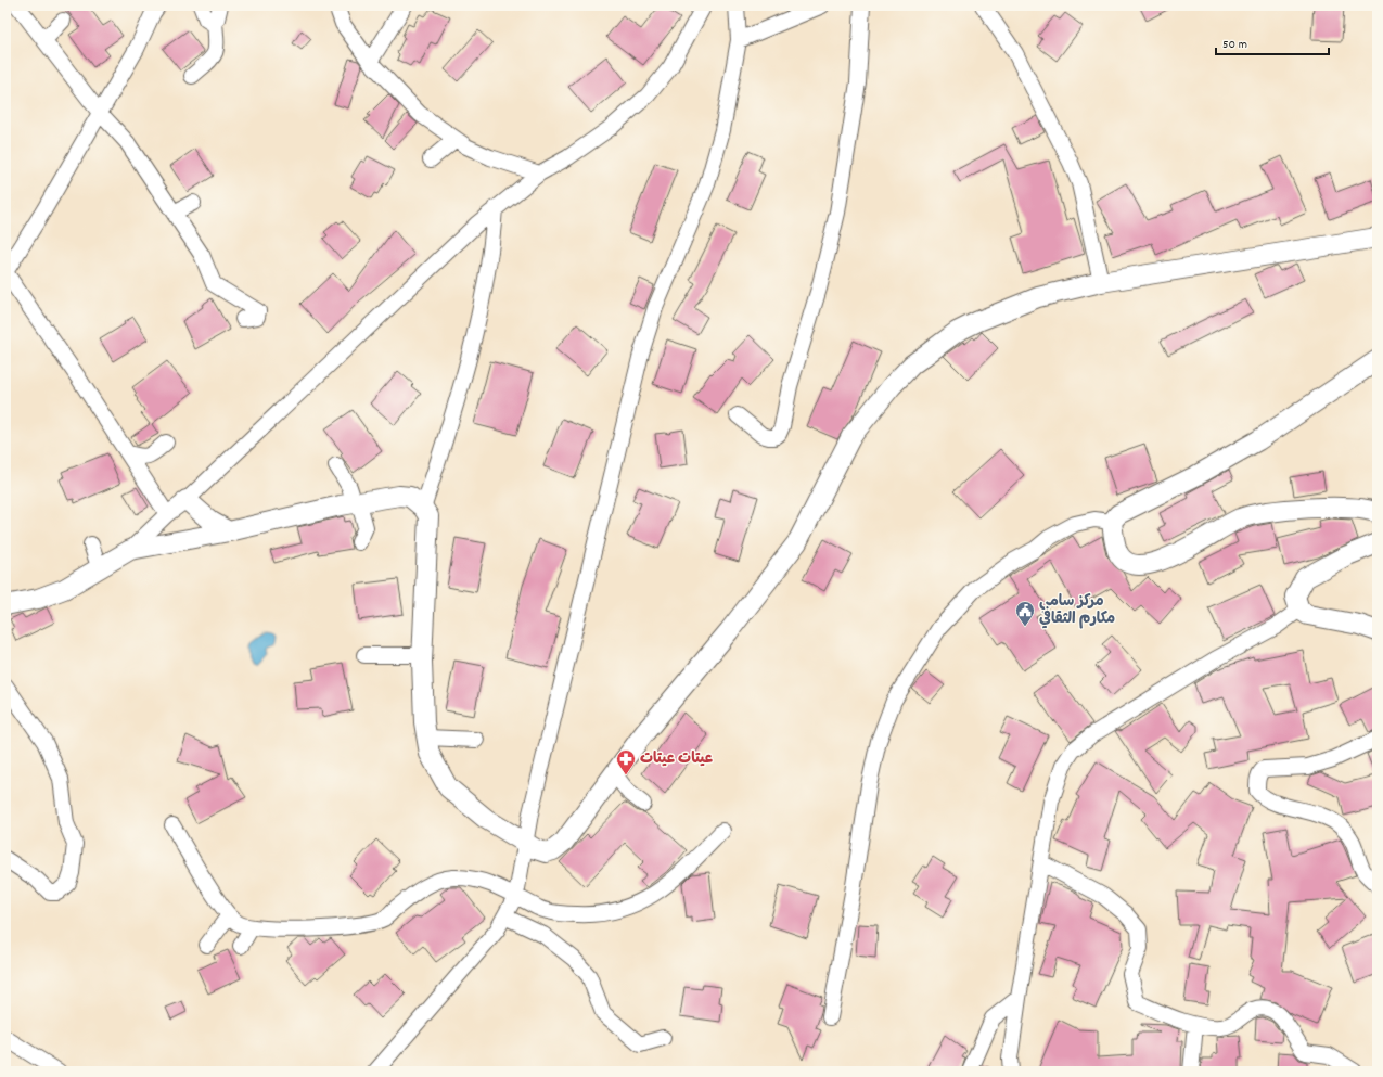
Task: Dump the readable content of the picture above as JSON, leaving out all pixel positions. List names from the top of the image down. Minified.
{"places":{"public building":["مركز سامي مكارم الثقافي"],"pharmacy":["عيتات عيتات"]},"scale_bar":"50 m"}
